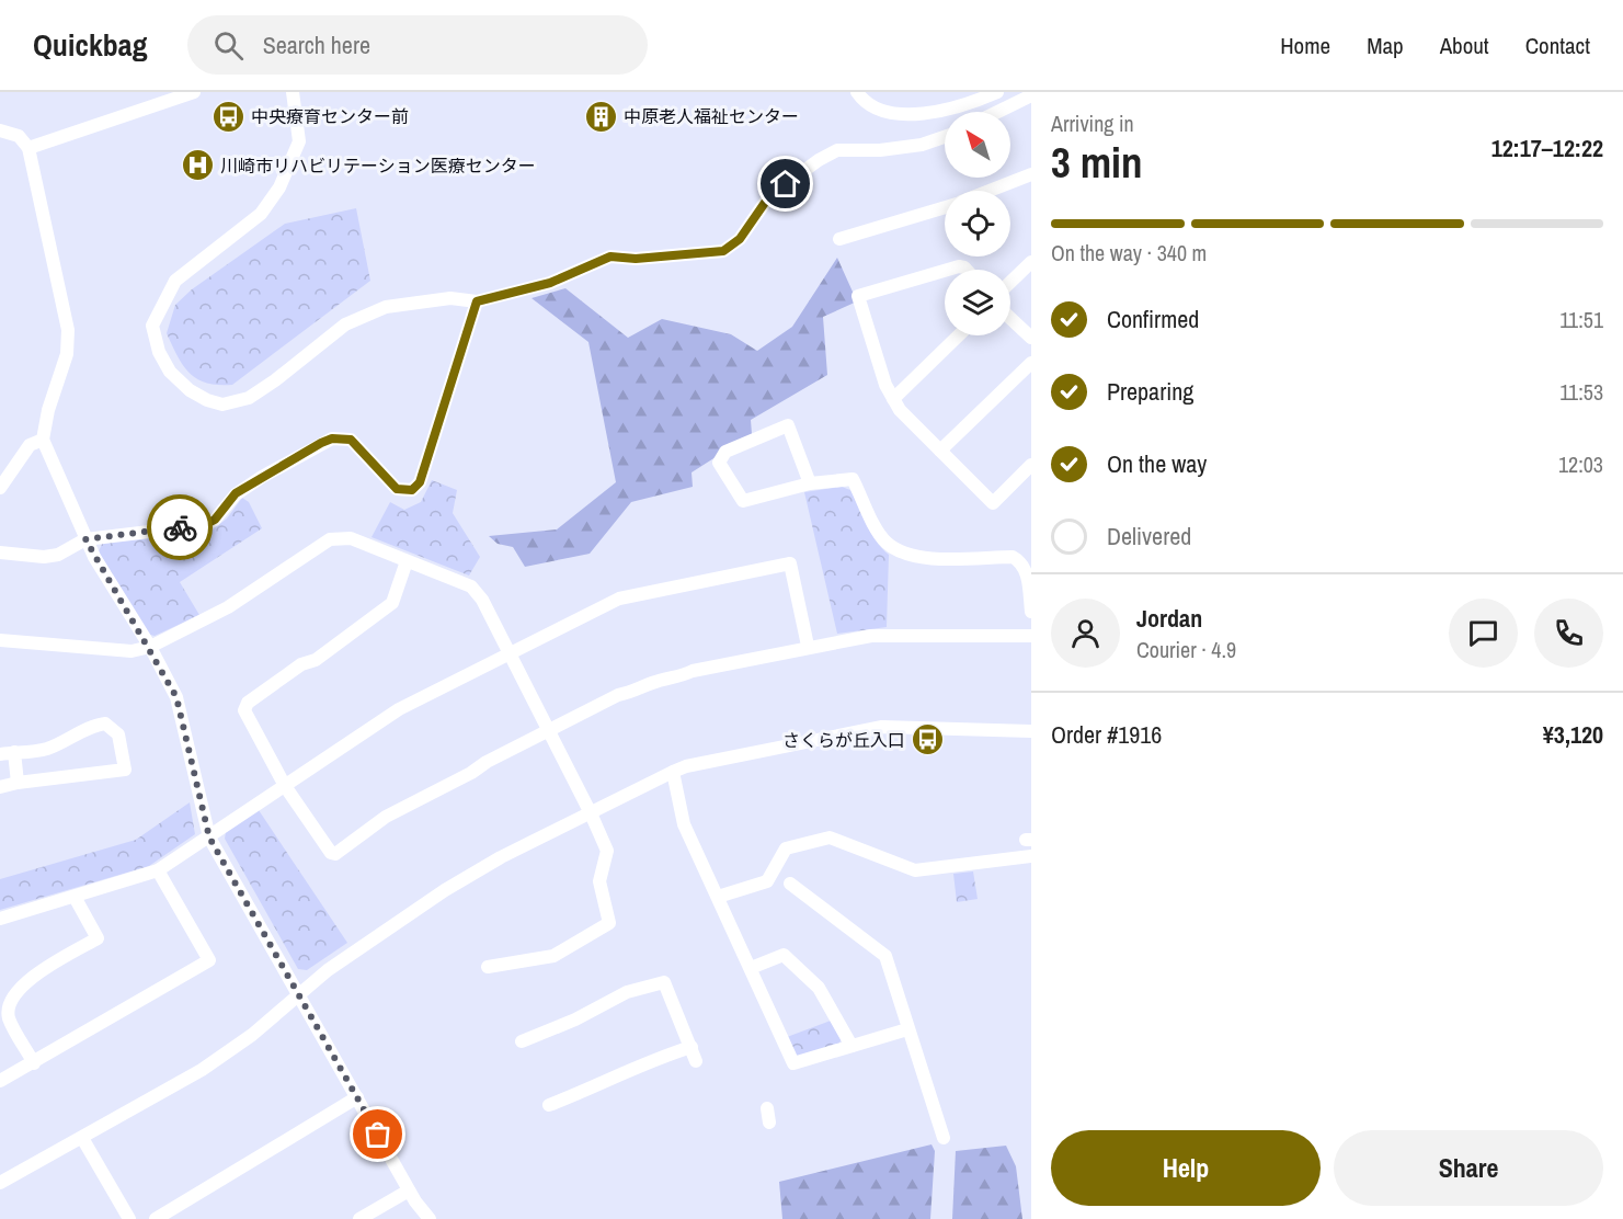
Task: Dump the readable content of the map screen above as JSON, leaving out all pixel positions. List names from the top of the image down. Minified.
{"places":{"bus stop":["中央療育センター前","さくらが丘入口"],"building":["中原老人福祉センター"],"hospital":["川崎市リハビリテーション医療センター"]},"north":"top left","page":{"header":"Quickbag","search":"Search here","nav":["Home","Map","About","Contact"],"heading":["3 min","Arriving in","12:17–12:22"],"panel":["Jordan","Courier · 4.9","Order #1916","¥3,120"],"bar":"On the way · 340 m","list":[["Confirmed","11:51"],["Preparing","11:53"],["On the way","12:03"],"Delivered"],"buttons":["Help","Share"]}}
